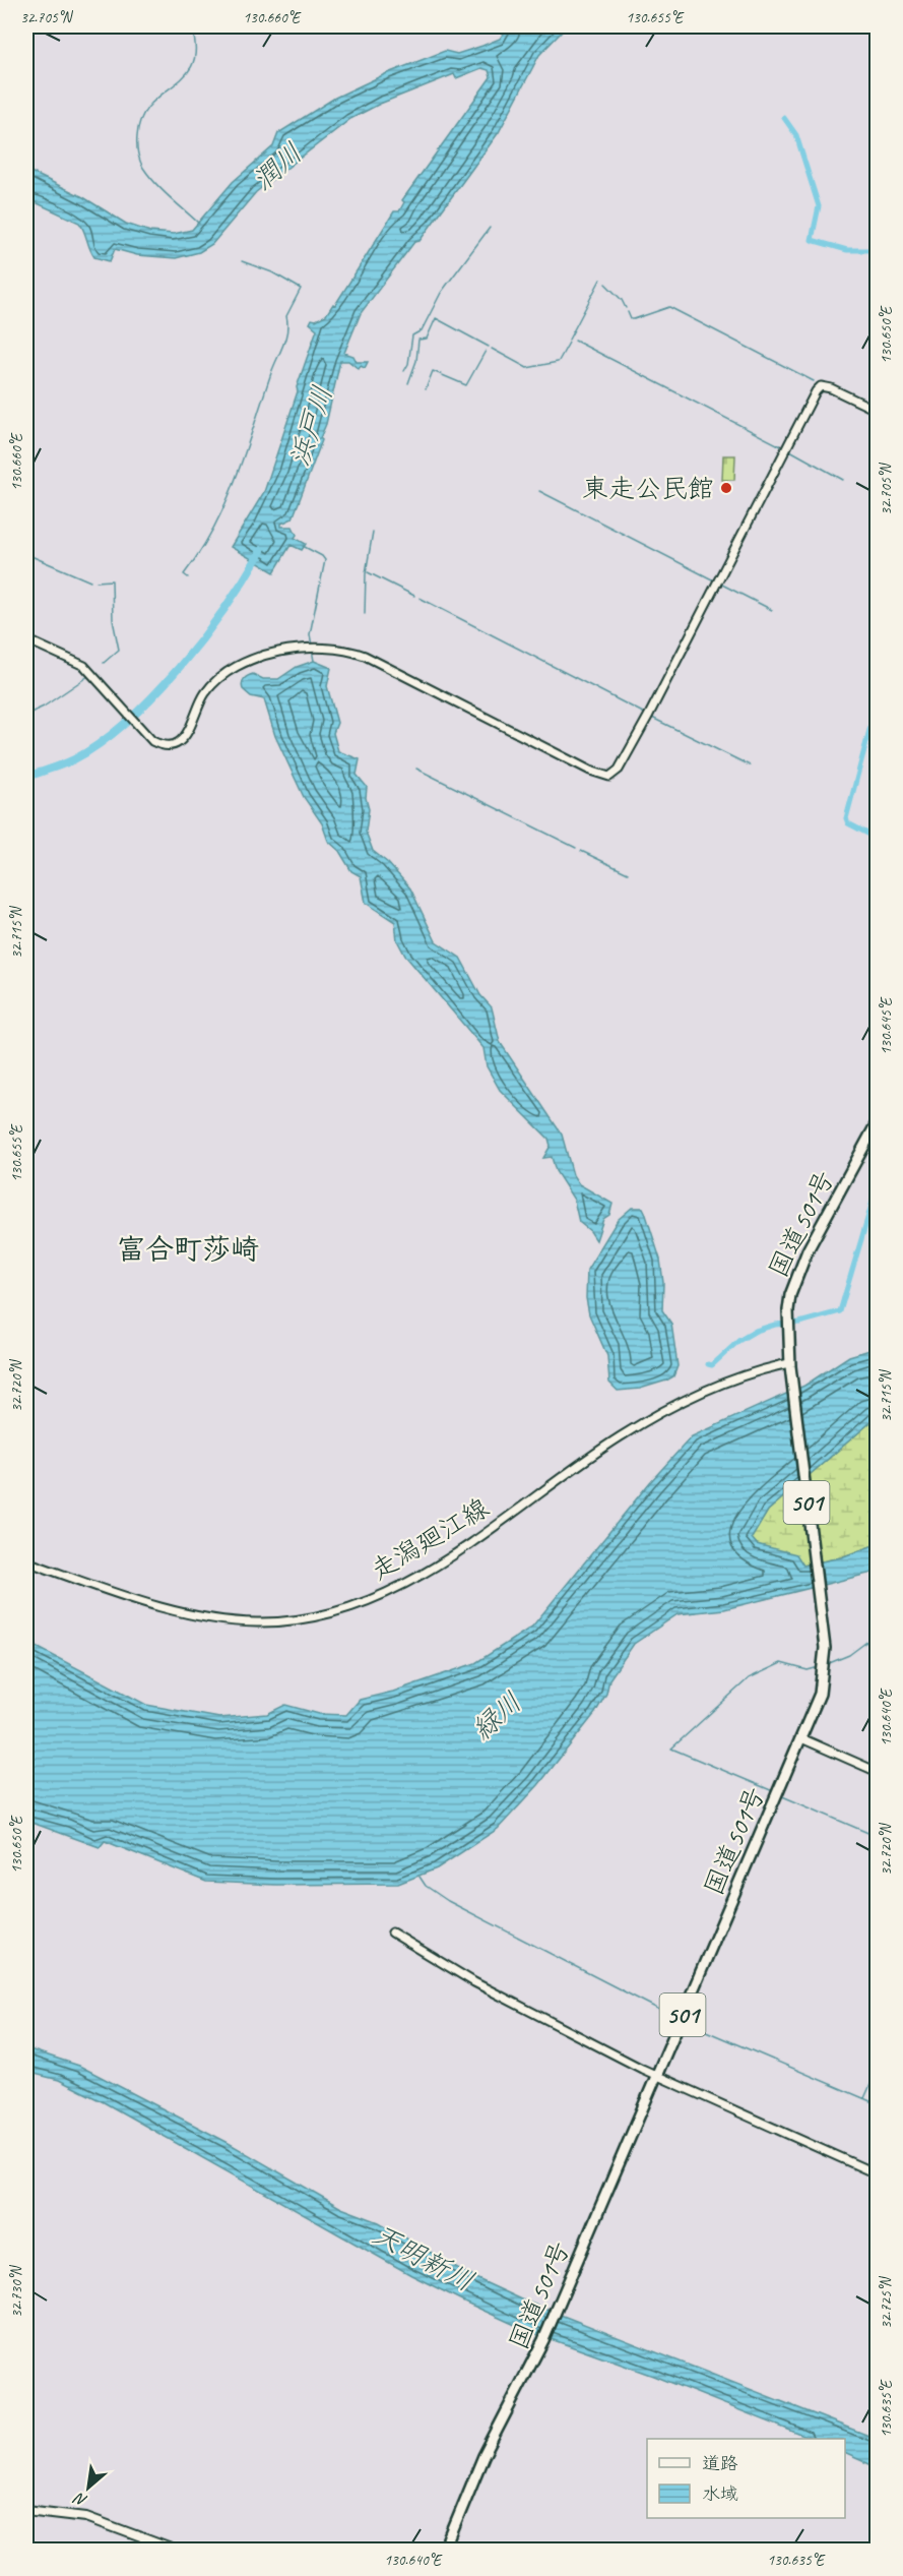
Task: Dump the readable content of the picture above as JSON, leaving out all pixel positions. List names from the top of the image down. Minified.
{"streets":{"highway":["国道501号","501"],"street":["走潟廻江線"]},"crossings":[["国道501号","走潟廻江線"]],"districts":["富合町莎崎"],"water":["潤川","浜戸川","緑川","天明新川"],"places":["東走公民館"],"legend":["道路","水域"],"north":"bottom left","coordinates":["32.705°N","130.660°E","130.655°E","130.650°E","32.715°N","130.645°E","32.720°N","130.640°E","32.730°N","32.725°N","130.635°E"]}
